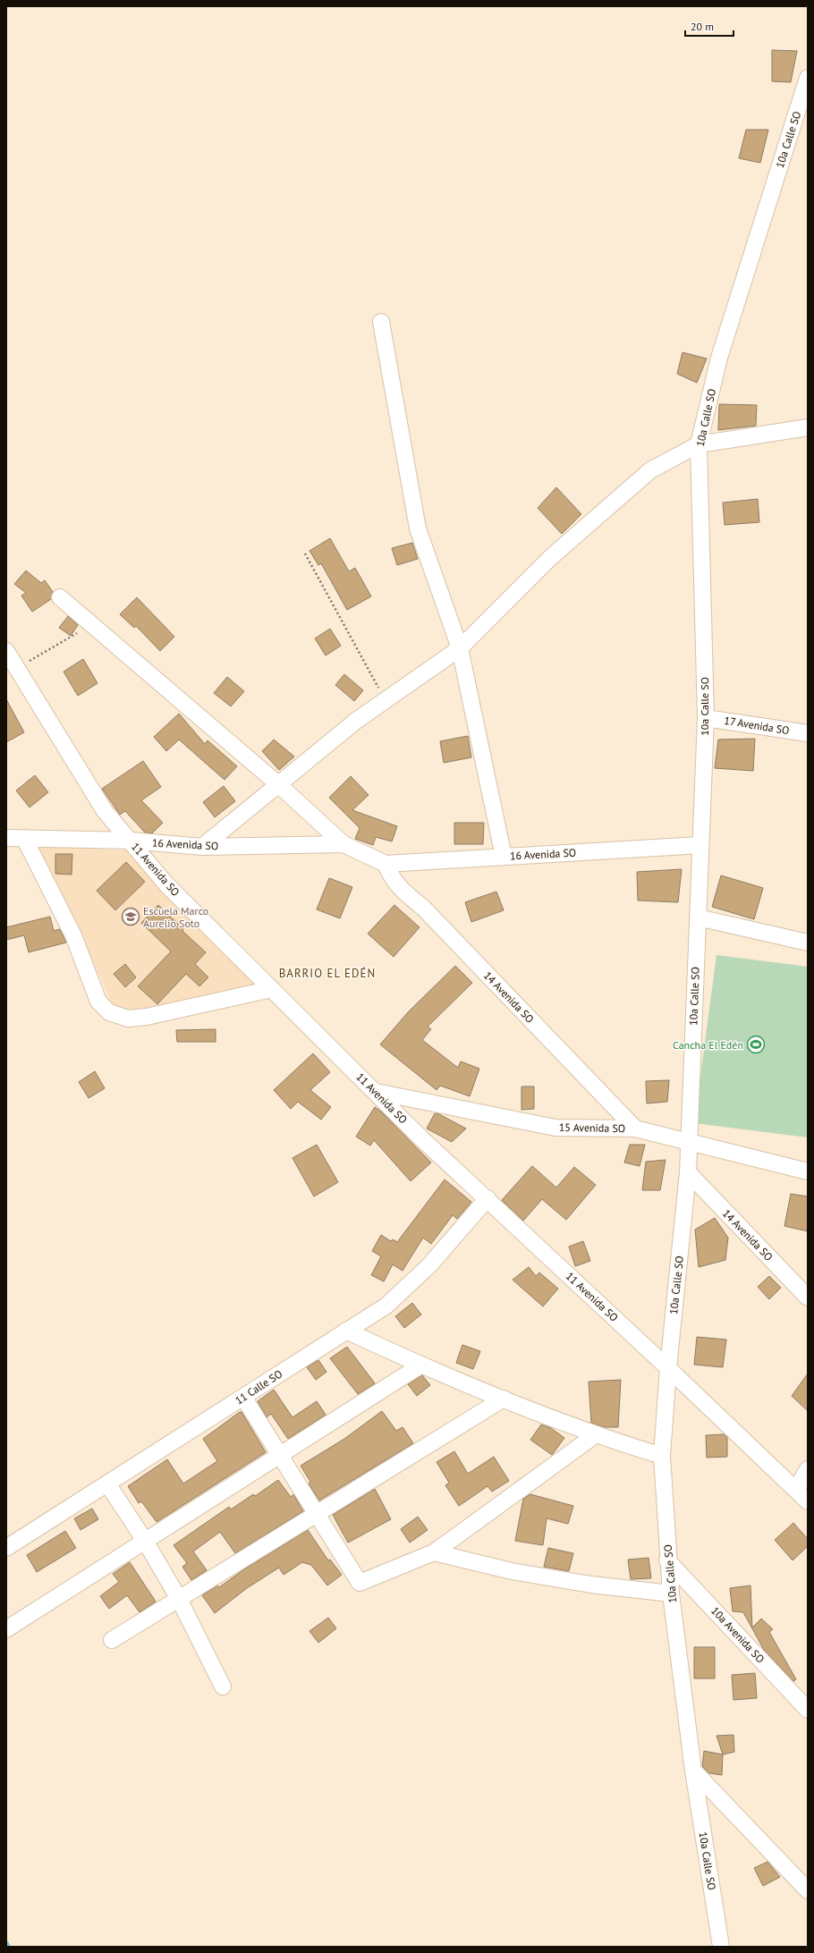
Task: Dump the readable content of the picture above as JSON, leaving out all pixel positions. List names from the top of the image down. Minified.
{"streets":{"street":["10a Calle SO","17 Avenida SO","16 Avenida SO","11 Avenida SO","14 Avenida SO","15 Avenida SO","11 Calle SO","10a Avenida SO"]},"crossings":[["10a Calle SO","17 Avenida SO"],["10a Calle SO","16 Avenida SO"],["10a Calle SO","11 Avenida SO"],["10a Calle SO","14 Avenida SO"],["10a Calle SO","15 Avenida SO"],["10a Calle SO","10a Avenida SO"],["16 Avenida SO","11 Avenida SO"],["16 Avenida SO","14 Avenida SO"],["11 Avenida SO","15 Avenida SO"],["11 Avenida SO","11 Calle SO"],["14 Avenida SO","15 Avenida SO"]],"districts":["BARRIO EL EDÉN"],"places":{"school or university":["Escuela Marco Aurelio Soto"],"sports":["Cancha El Edén"]},"scale_bar":"20 m"}
